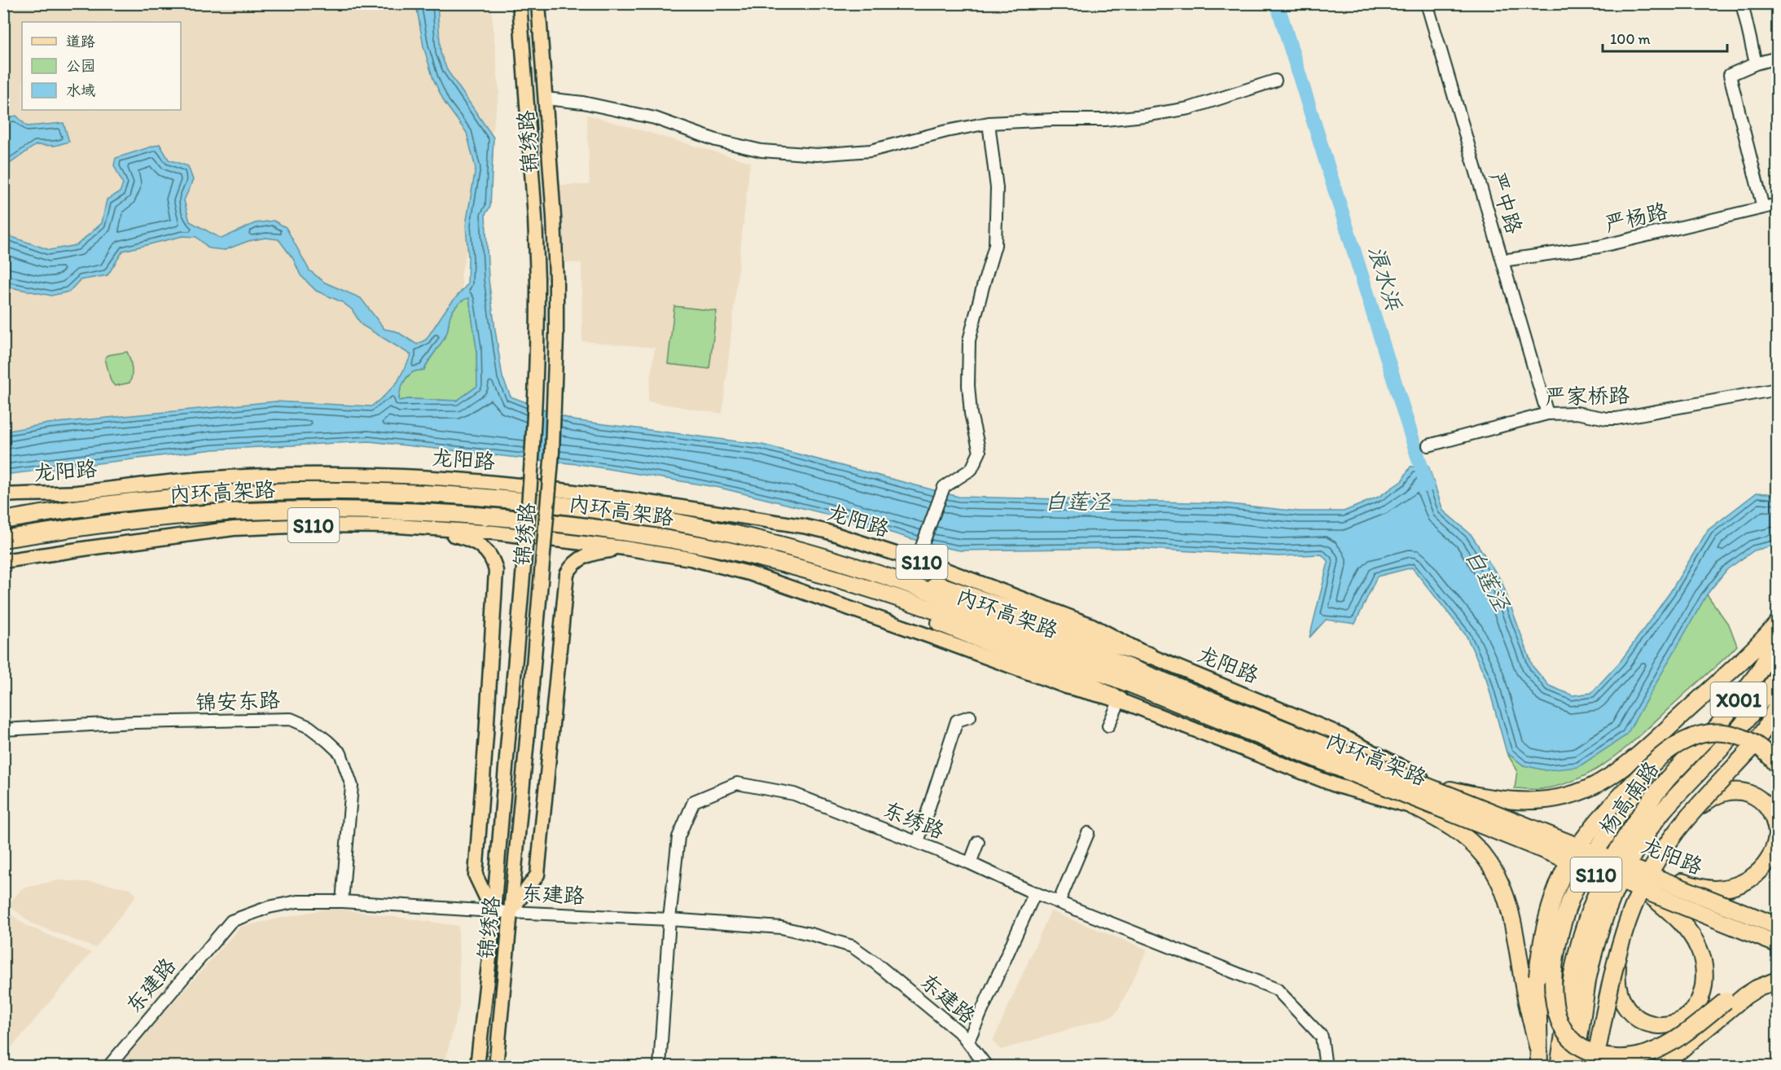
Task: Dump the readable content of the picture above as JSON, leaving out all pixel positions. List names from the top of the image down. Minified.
{"streets":{"highway":["内环高架路","X001","杨高南路"],"main road":["锦绣路","龙阳路","S110"],"street":["严中路","严杨路","严家桥路","锦安东路","东绣路","东建路"]},"crossings":[["锦绣路","东建路"],["严中路","严杨路"],["严中路","严家桥路"],["锦安东路","东建路"],["东绣路","东建路"]],"water":["浪水浜","白莲泾"],"legend":["道路","公园","水域"],"scale_bar":"100 m"}
